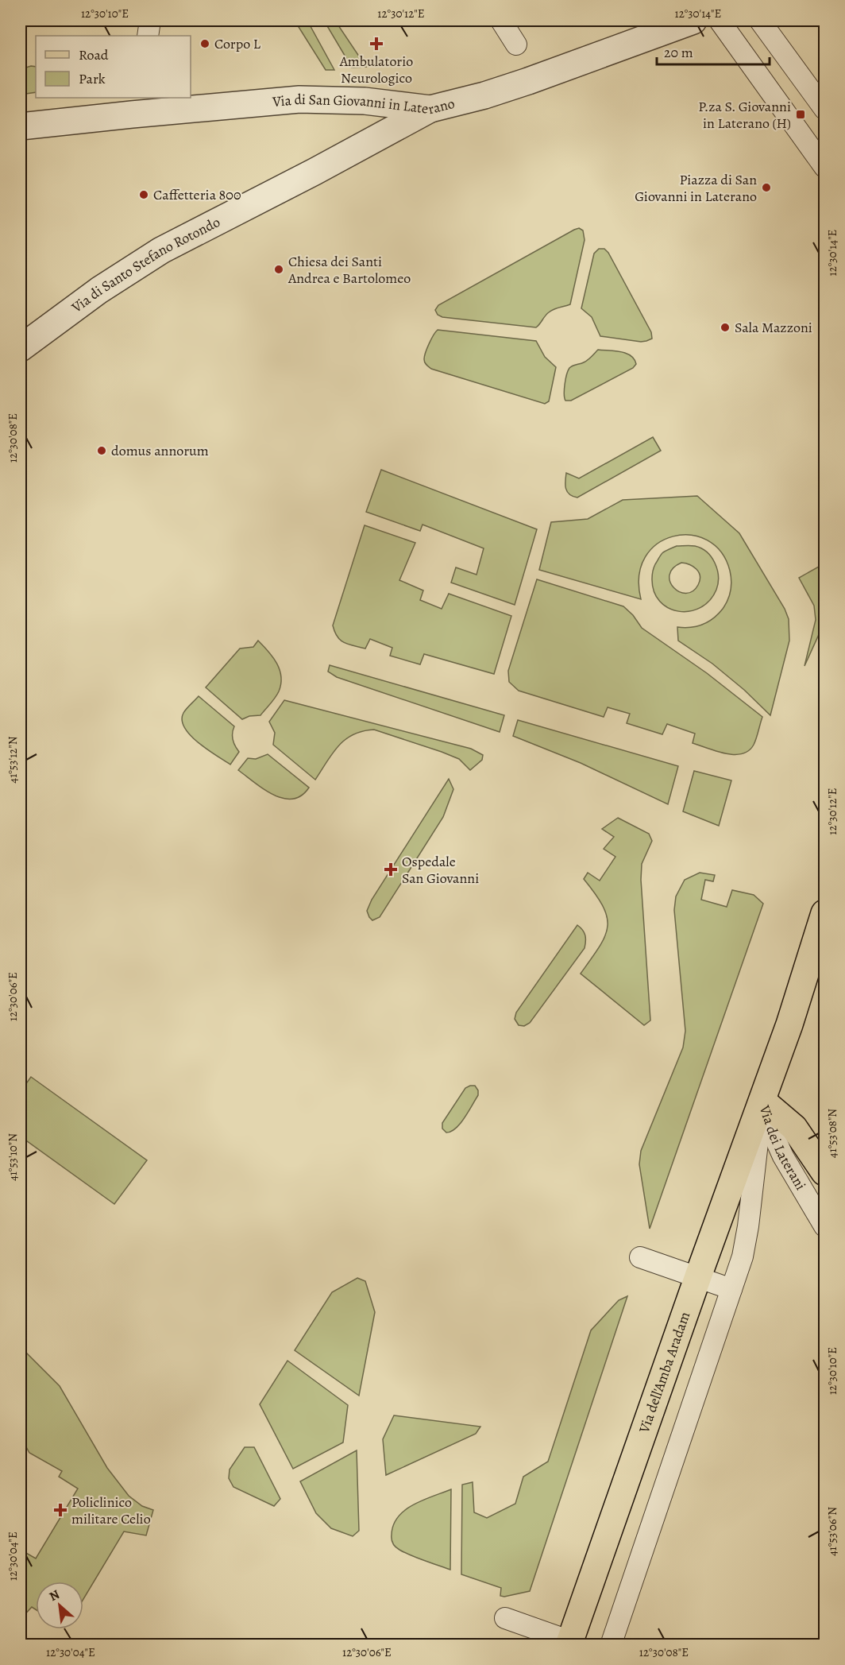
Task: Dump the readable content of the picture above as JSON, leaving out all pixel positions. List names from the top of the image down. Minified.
{"streets":{"main road":["Via dei Laterani","Via dell'Amba Aradam"],"street":["Via di San Giovanni in Laterano","Via di Santo Stefano Rotondo"]},"crossings":[["Via di San Giovanni in Laterano","Via di Santo Stefano Rotondo"],["Via dei Laterani","Via dell'Amba Aradam"]],"places":{"other":["Corpo L","Piazza di San Giovanni in Laterano","Caffetteria 800","Chiesa dei Santi Andrea e Bartolomeo","Sala Mazzoni","domus annorum"],"health":["Ambulatorio Neurologico","Ospedale San Giovanni","Policlinico militare Celio"],"transit":["P.za S. Giovanni in Laterano (H)"]},"legend":["Road","Park"],"scale_bar":"20 m","north":"top left","coordinates":["12°30'10\"E","12°30'12\"E","12°30'14\"E","12°30'08\"E","41°53'12\"N","12°30'06\"E","41°53'08\"N","41°53'10\"N","41°53'06\"N","12°30'04\"E"]}
